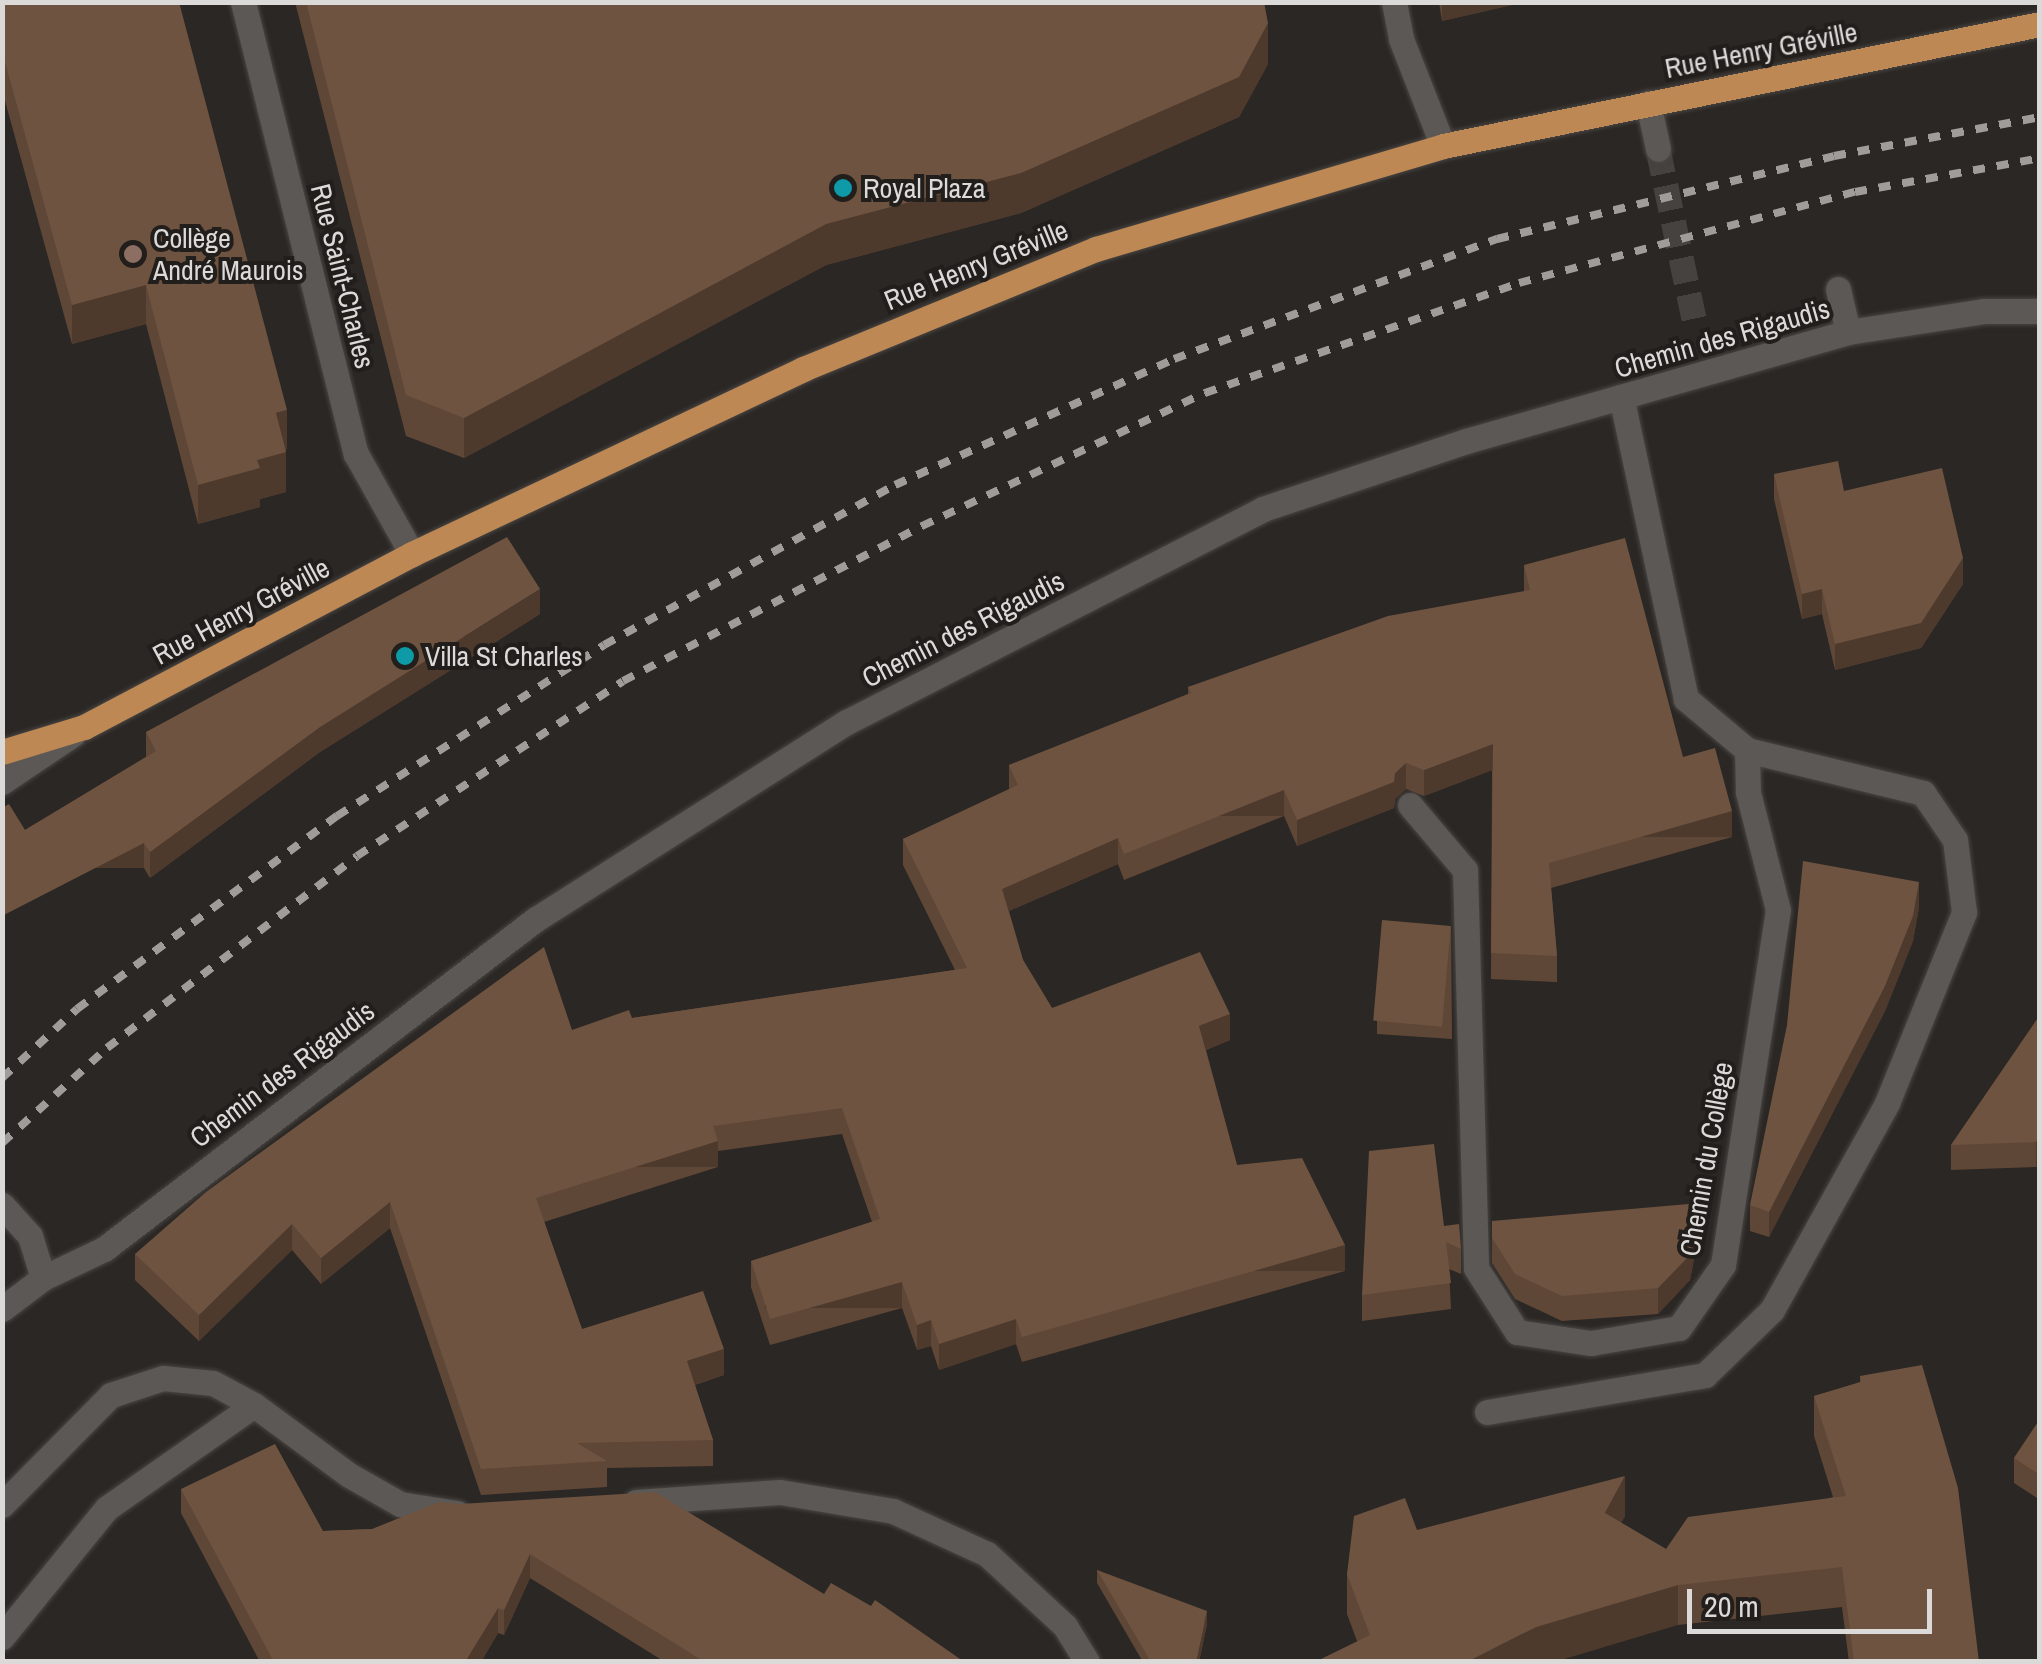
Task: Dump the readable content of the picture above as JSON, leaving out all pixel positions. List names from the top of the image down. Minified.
{"streets":{"main road":["Rue Henry Gréville"],"street":["Rue Saint-Charles","Chemin des Rigaudis","Chemin du Collège"]},"crossings":[["Rue Henry Gréville","Rue Saint-Charles"]],"places":["Royal Plaza","Collège André Maurois","Villa St Charles"],"scale_bar":"20 m"}
